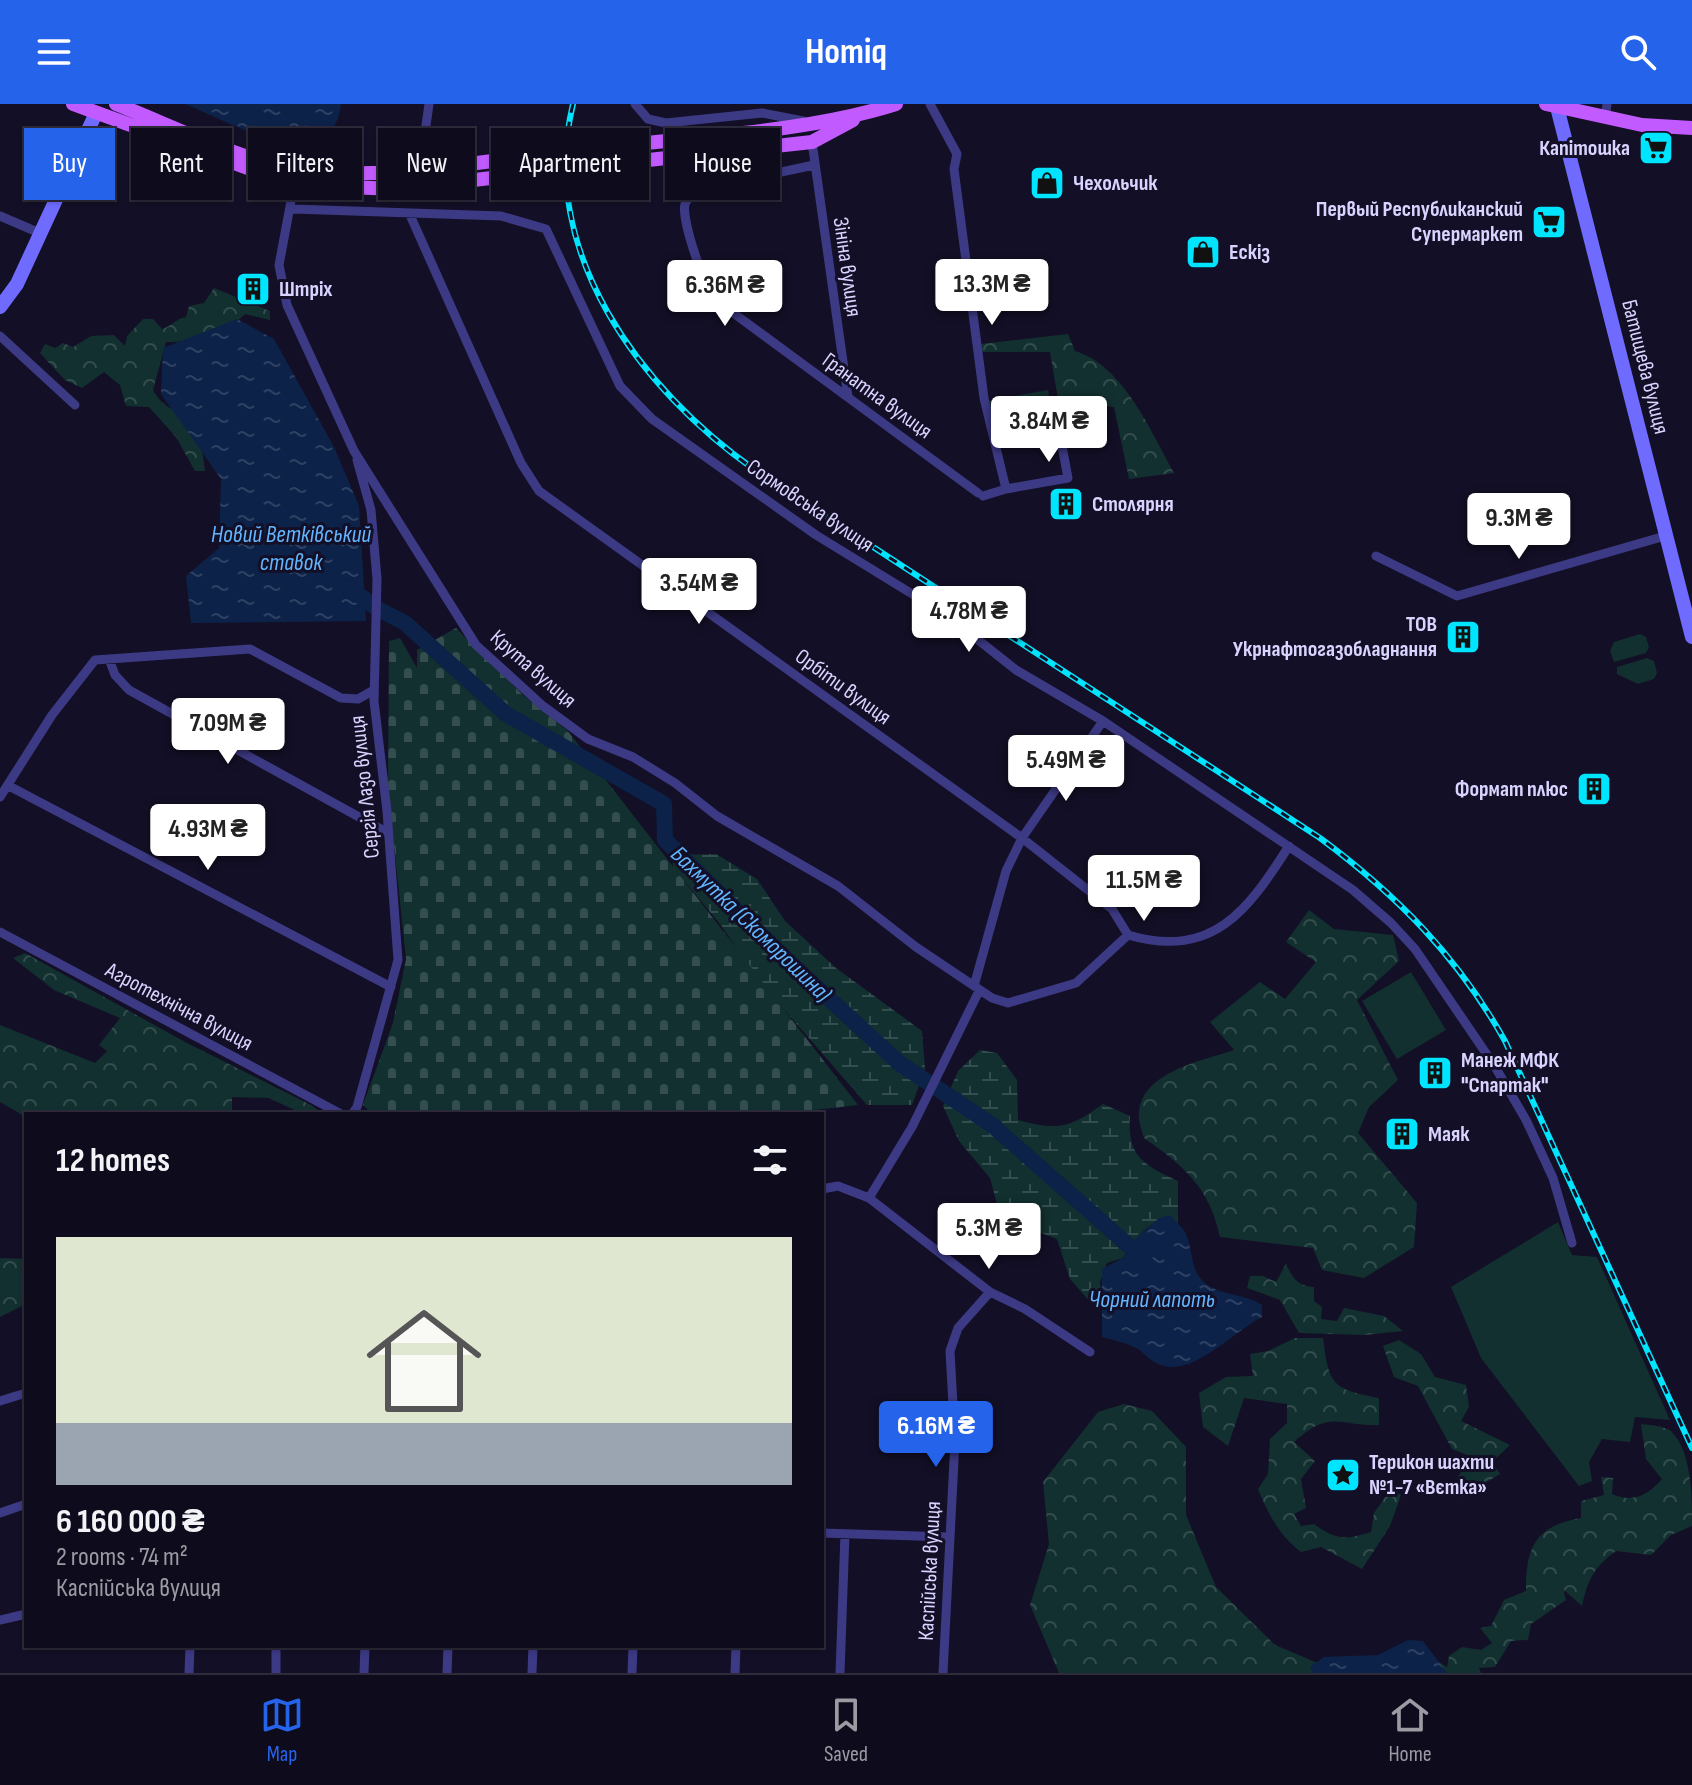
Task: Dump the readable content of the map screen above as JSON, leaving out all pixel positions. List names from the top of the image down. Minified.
{"streets":{"street":["Зініна вулиця","Батищева вулиця","Гранатна вулиця","Сормовська вулиця","Крута вулиця","Орбіти вулиця","Сергія Лазо вулиця","Агротехнічна вулиця","Каспійська вулиця"]},"crossings":[["Зініна вулиця","Гранатна вулиця"],["Сормовська вулиця","Крута вулиця"],["Сормовська вулиця","Орбіти вулиця"],["Крута вулиця","Орбіти вулиця"],["Крута вулиця","Сергія Лазо вулиця"]],"water":["Новий Ветківський ставок","Бахмутка (Скоморошина)","Чорний лапоть"],"places":{"supermarket":["Капітошка","Первый Республиканский Супермаркет"],"shop":["Чехольчик","Ескіз"],"building":["Штріх","Столярня","ТОВ Укрнафтогазобладнання","Формат плюс","Манеж МФК \"Спартак\"","Маяк"],"place":["Терикон шахти №1-7 «Вєтка»"]},"page":{"header":"Homiq","chip":["Buy","Rent","Filters","New","Apartment","House"],"price":["13.3M ₴","6.36M ₴","3.84M ₴","9.3M ₴","3.54M ₴","4.78M ₴","7.09M ₴","5.49M ₴","4.93M ₴","11.5M ₴","5.3M ₴","6.16M ₴"],"heading":"12 homes","list":[{"name":"6 160 000 ₴","note":"2 rooms · 74 m² · Каспійська вулиця"}],"tabs":["Map","Saved","Home"]}}
